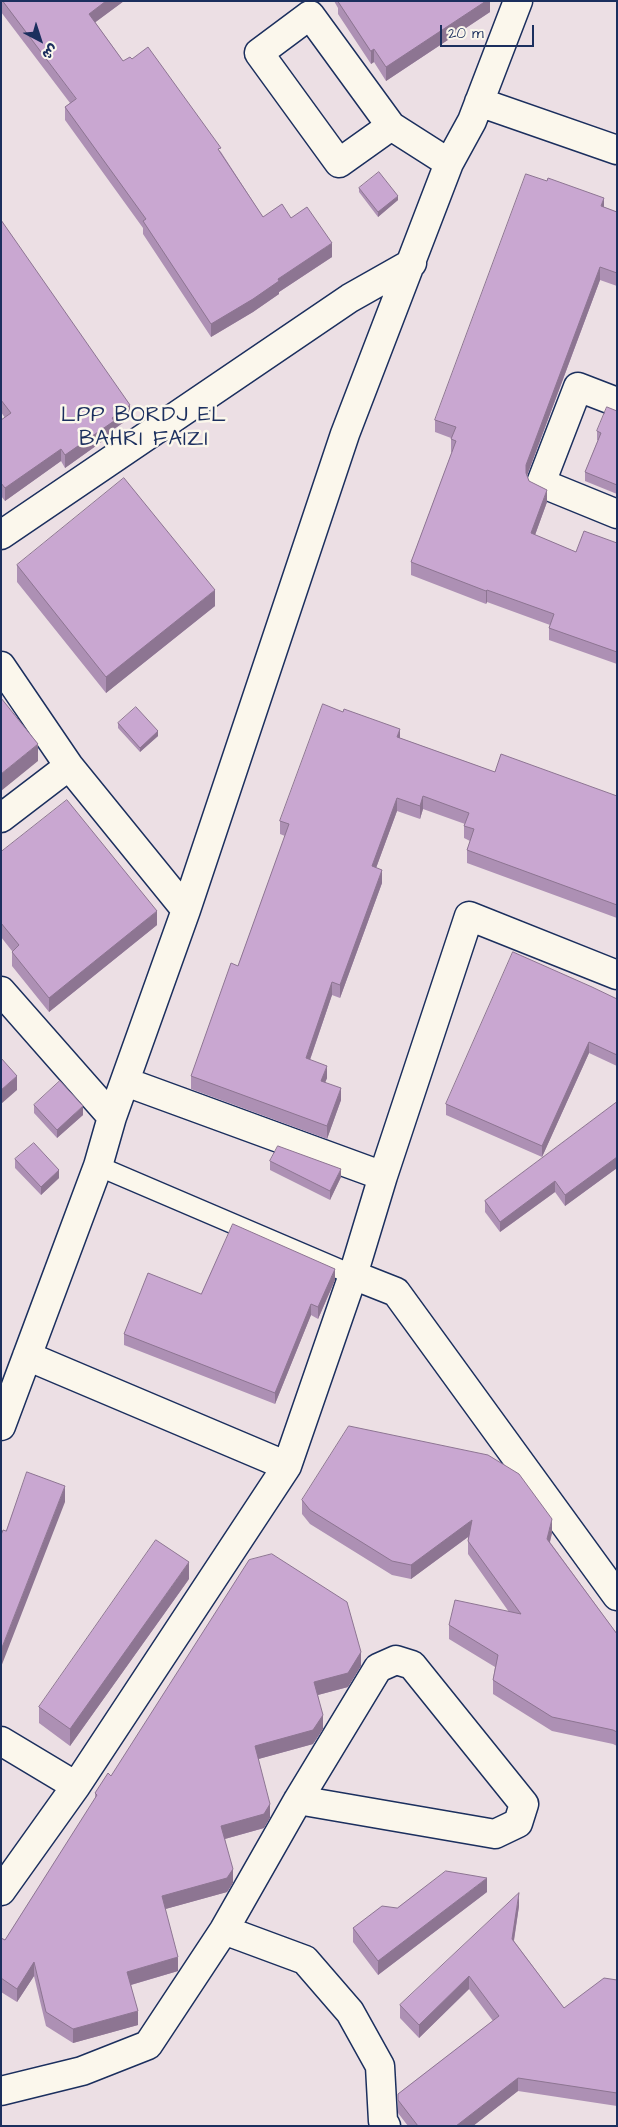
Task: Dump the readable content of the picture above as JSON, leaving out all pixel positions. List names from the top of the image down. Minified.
{"districts":["LPP BORDJ EL BAHRI FAIZI"],"scale_bar":"20 m","north":"bottom right"}
